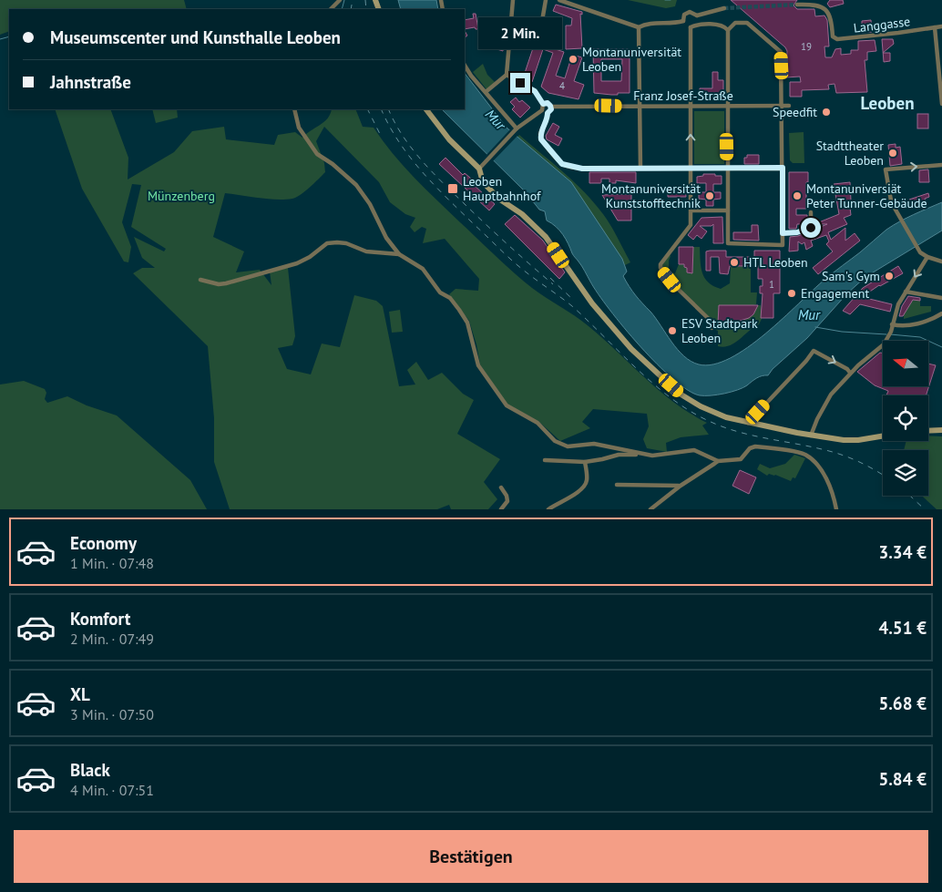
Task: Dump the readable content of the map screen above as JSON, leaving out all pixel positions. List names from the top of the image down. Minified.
{"streets":{"street":["Langgasse","Franz Josef-Straße"]},"districts":["Leoben"],"water":["Mur"],"parks":["Münzenberg"],"places":{"other":["Montanuniversität Leoben","Speedfit","Stadttheater Leoben","Montanuniversität Kunststofftechnik","Montanuniversiät Peter Tunner-Gebäude","HTL Leoben","Sam's Gym","Engagement","ESV Stadtpark Leoben"],"transit":["Leoben Hauptbahnhof"]},"house_numbers":["19","4","1"],"north":"left","page":{"banner":["Museumscenter und Kunsthalle Leoben","Jahnstraße"],"bubble":"2 Min.","list":[{"name":"Economy","note":"1 Min. · 07:48","value":"3.34 €"},{"name":"Komfort","note":"2 Min. · 07:49","value":"4.51 €"},{"name":"XL","note":"3 Min. · 07:50","value":"5.68 €"},{"name":"Black","note":"4 Min. · 07:51","value":"5.84 €"}],"buttons":"Bestätigen"}}
